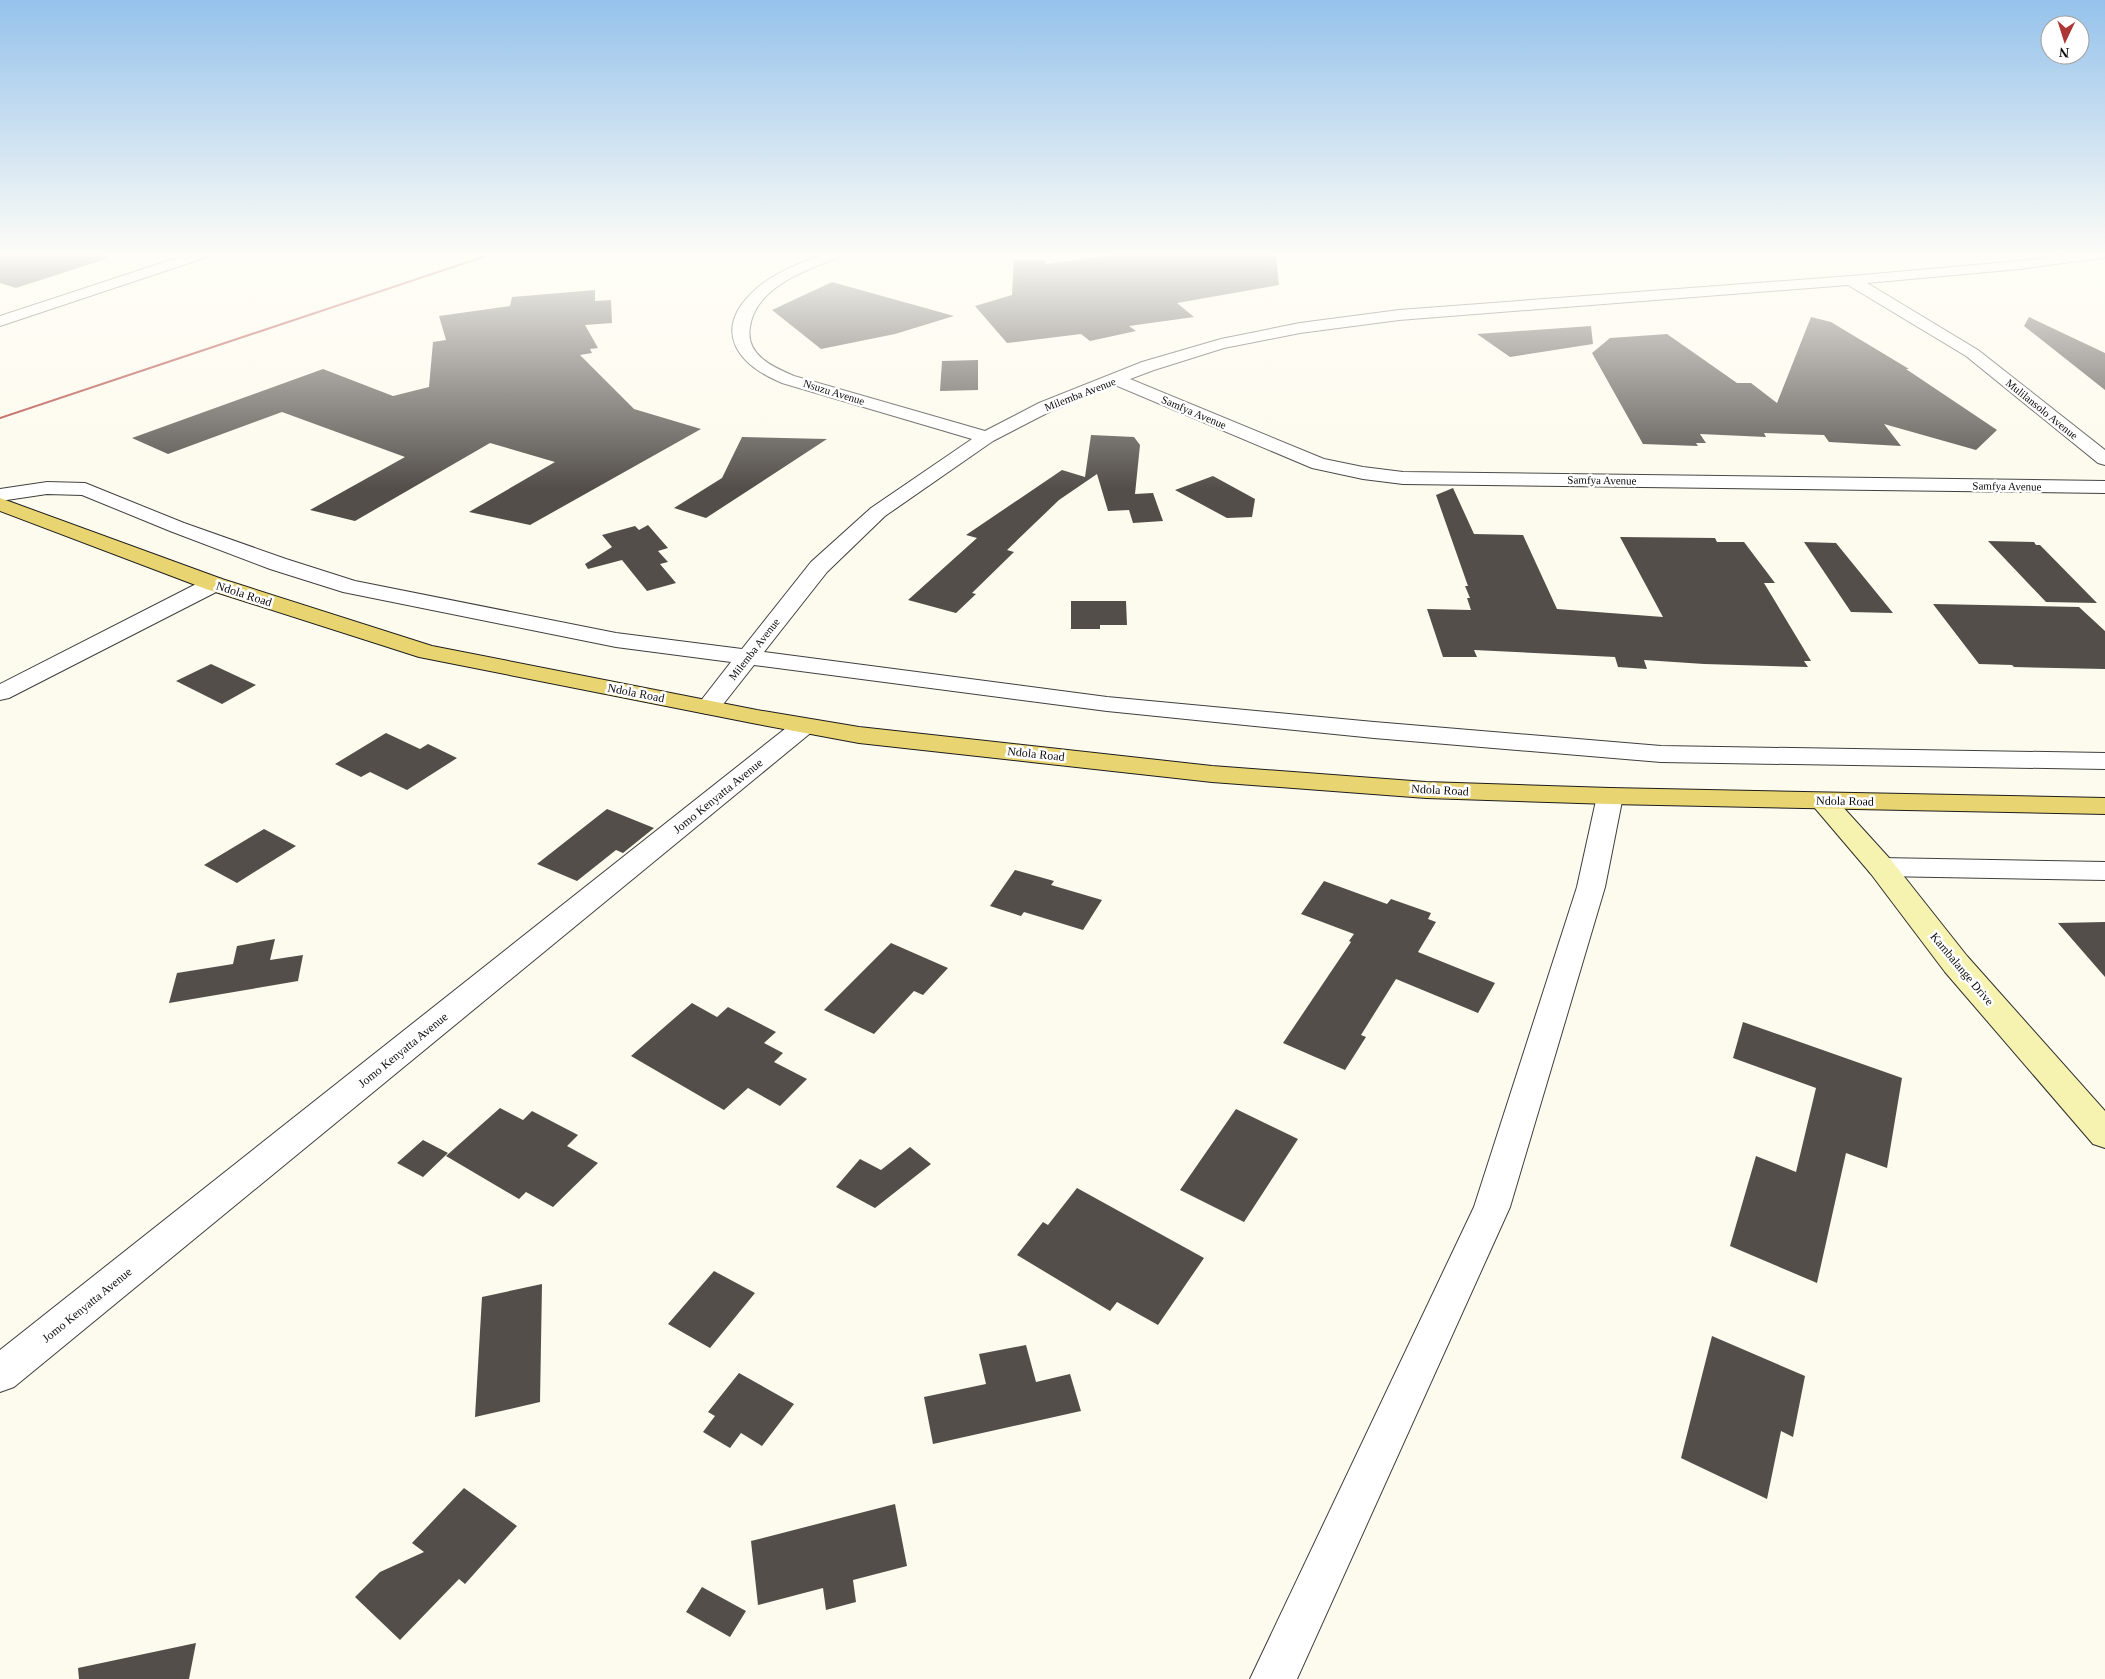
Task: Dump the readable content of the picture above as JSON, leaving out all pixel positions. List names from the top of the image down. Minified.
{"streets":{"main road":["Ndola Road"],"street":["Nsuzu Avenue","Milemba Avenue","Mulilansolo Avenue","Samfya Avenue","Jomo Kenyatta Avenue","Kambalange Drive"]},"crossings":[["Nsuzu Avenue","Milemba Avenue"],["Milemba Avenue","Samfya Avenue"],["Milemba Avenue","Ndola Road"],["Ndola Road","Jomo Kenyatta Avenue"],["Ndola Road","Kambalange Drive"]],"north":"bottom"}
